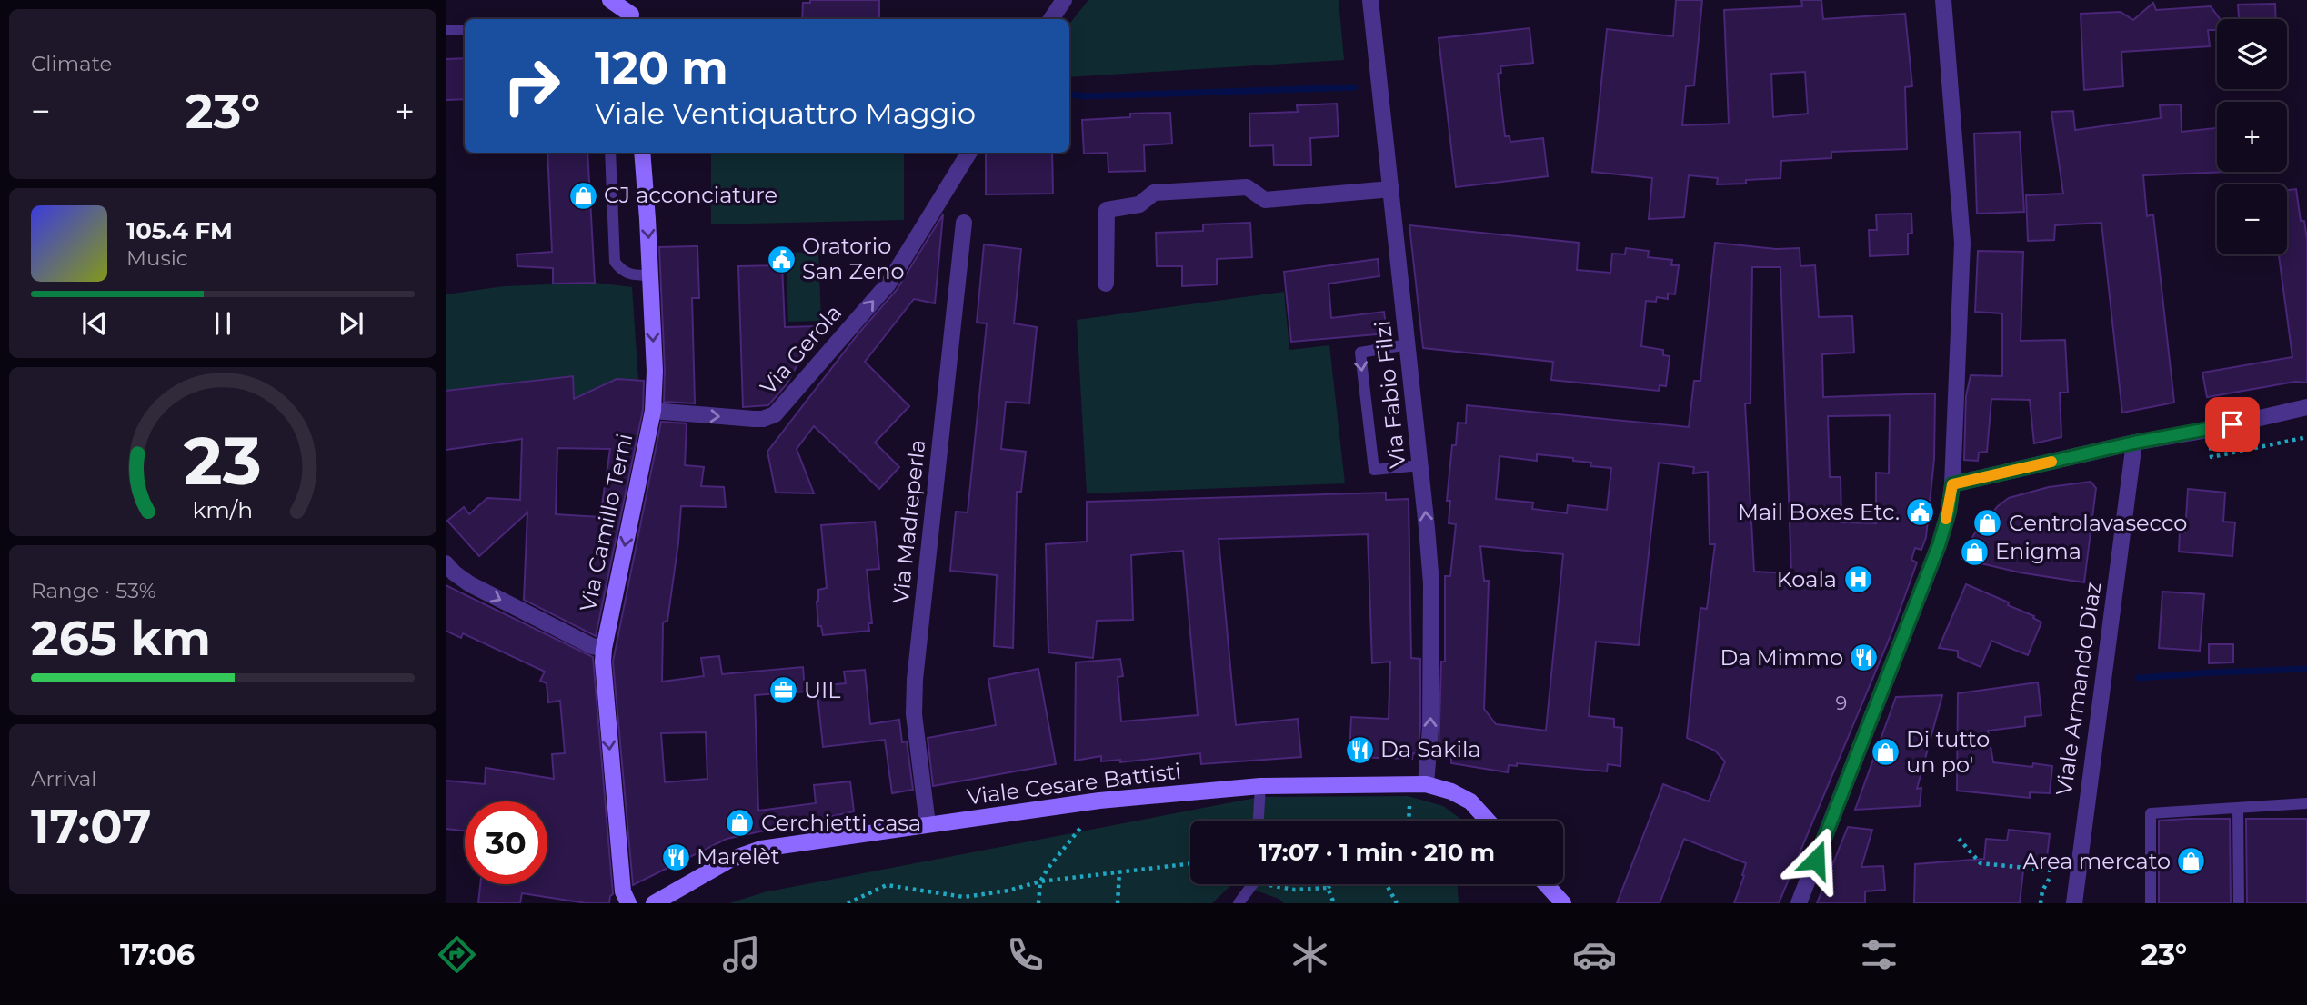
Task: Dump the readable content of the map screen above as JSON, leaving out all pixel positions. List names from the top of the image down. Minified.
{"streets":{"street":["Via Gerola","Via Fabio Filzi","Via Madreperla","Via Camillo Terni","Viale Armando Diaz","Viale Cesare Battisti"]},"crossings":[["Via Gerola","Via Camillo Terni"],["Via Fabio Filzi","Viale Cesare Battisti"],["Via Madreperla","Viale Cesare Battisti"]],"one_way":["Via Gerola","Via Fabio Filzi","Via Camillo Terni"],"places":{"shop":["CJ acconciature","Centrolavasecco","Enigma","Di tutto un po'","Cerchietti casa","Area mercato"],"public building":["Oratorio San Zeno","Mail Boxes Etc."],"hospital":["Koala"],"restaurant":["Da Mimmo","Da Sakila","Marelèt"],"office":["UIL"]},"house_numbers":["9"],"page":{"tile":["Climate",["Range · 53%","265 km"],["Arrival","17:07"]],"map_buttons":["+","−"],"turn":["120 m","Viale Ventiquattro Maggio"],"heat":["−","23°","+"],"song":["105.4 FM","Music"],"limit":"30","trip":"17:07 · 1 min · 210 m","tabs":["17:06","23°"],"gauge":["23","km/h"]}}
